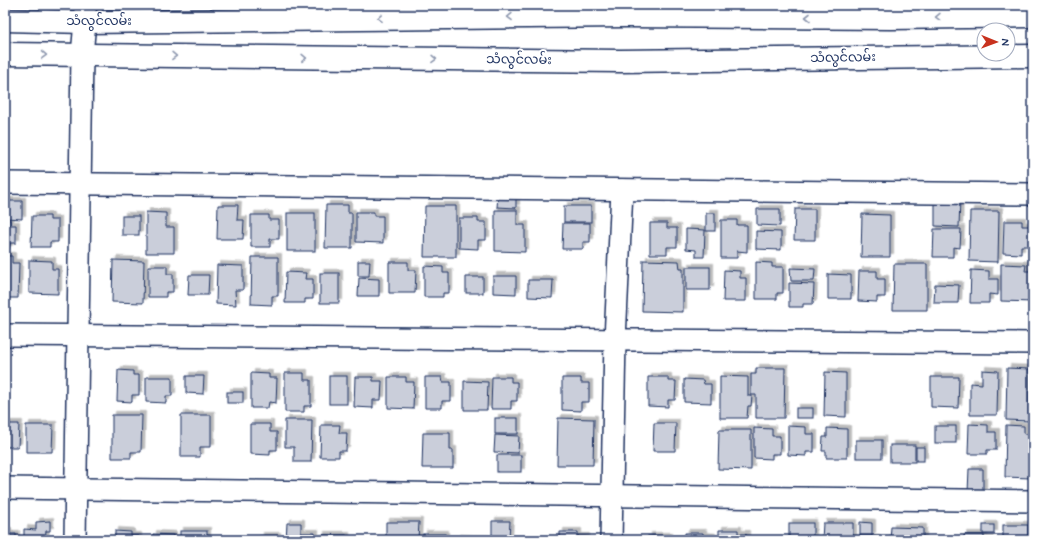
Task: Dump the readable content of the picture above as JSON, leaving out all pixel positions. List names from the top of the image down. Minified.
{"streets":{"main road":["သံလွင်လမ်း"]},"north":"right"}
